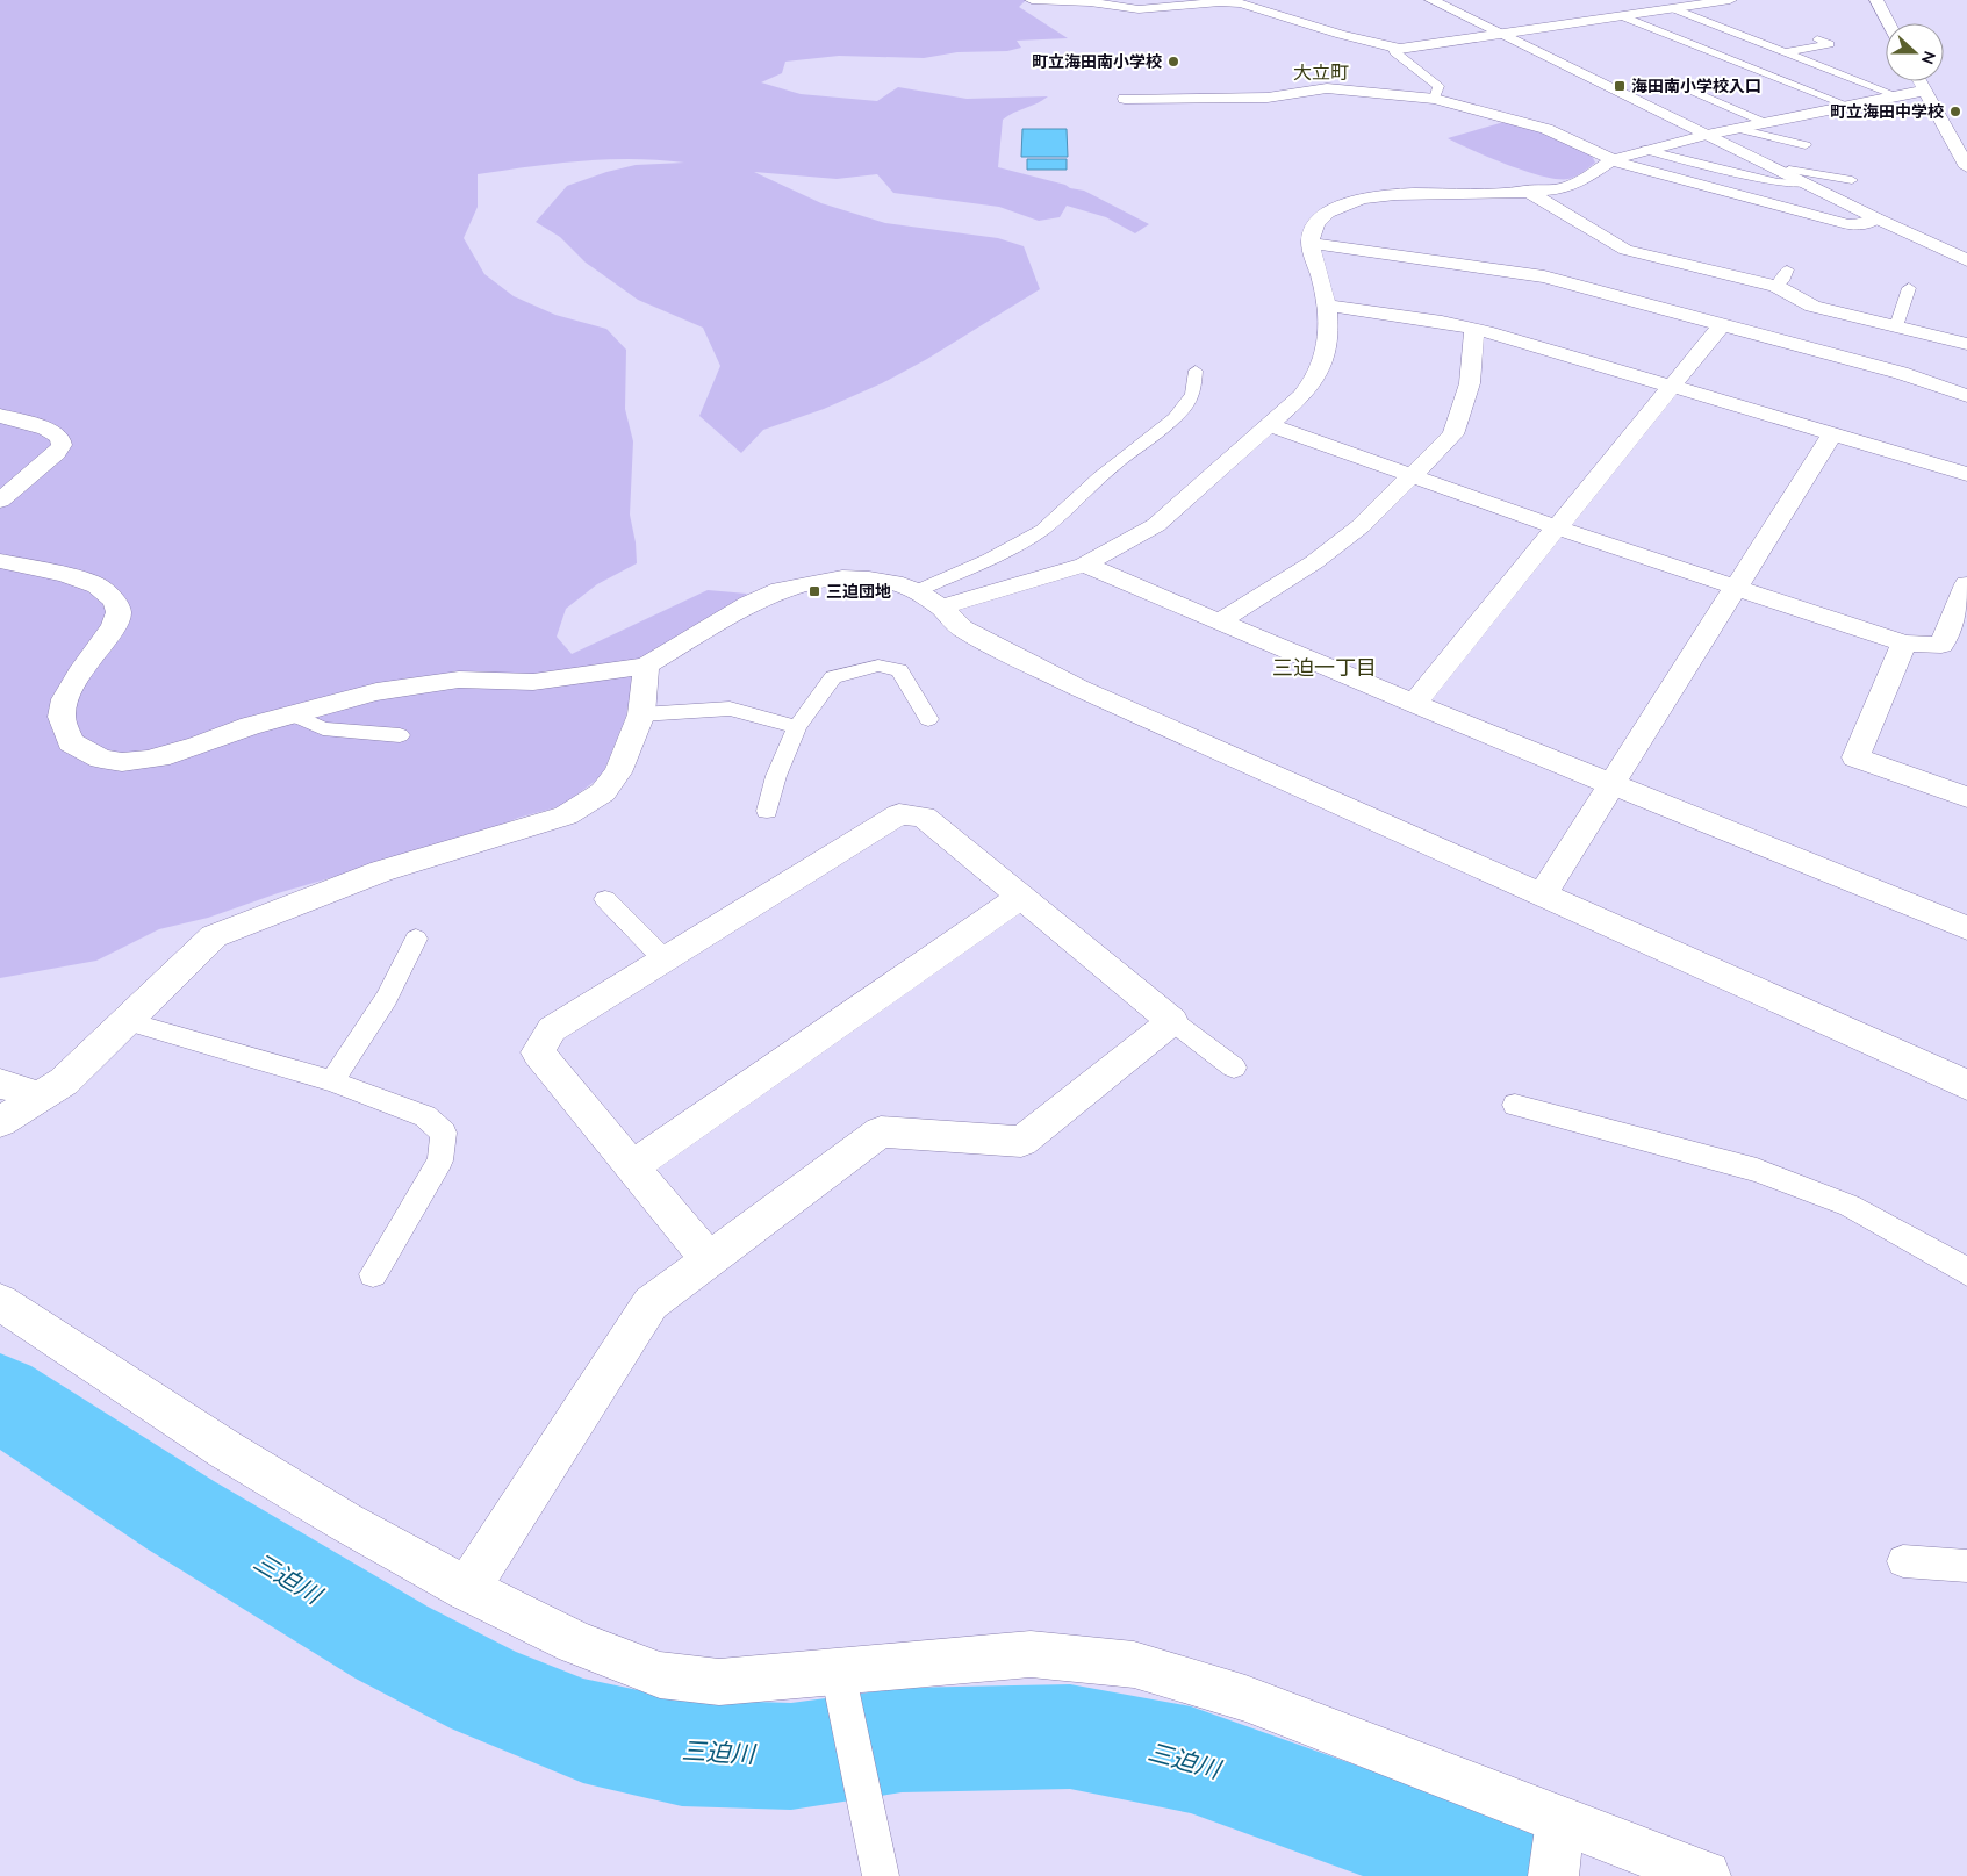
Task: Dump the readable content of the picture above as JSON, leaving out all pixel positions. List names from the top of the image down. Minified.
{"districts":["大立町","三迫一丁目"],"water":["三迫川"],"places":{"other":["町立海田南小学校","町立海田中学校"],"transit":["海田南小学校入口","三迫団地"]},"north":"right"}
